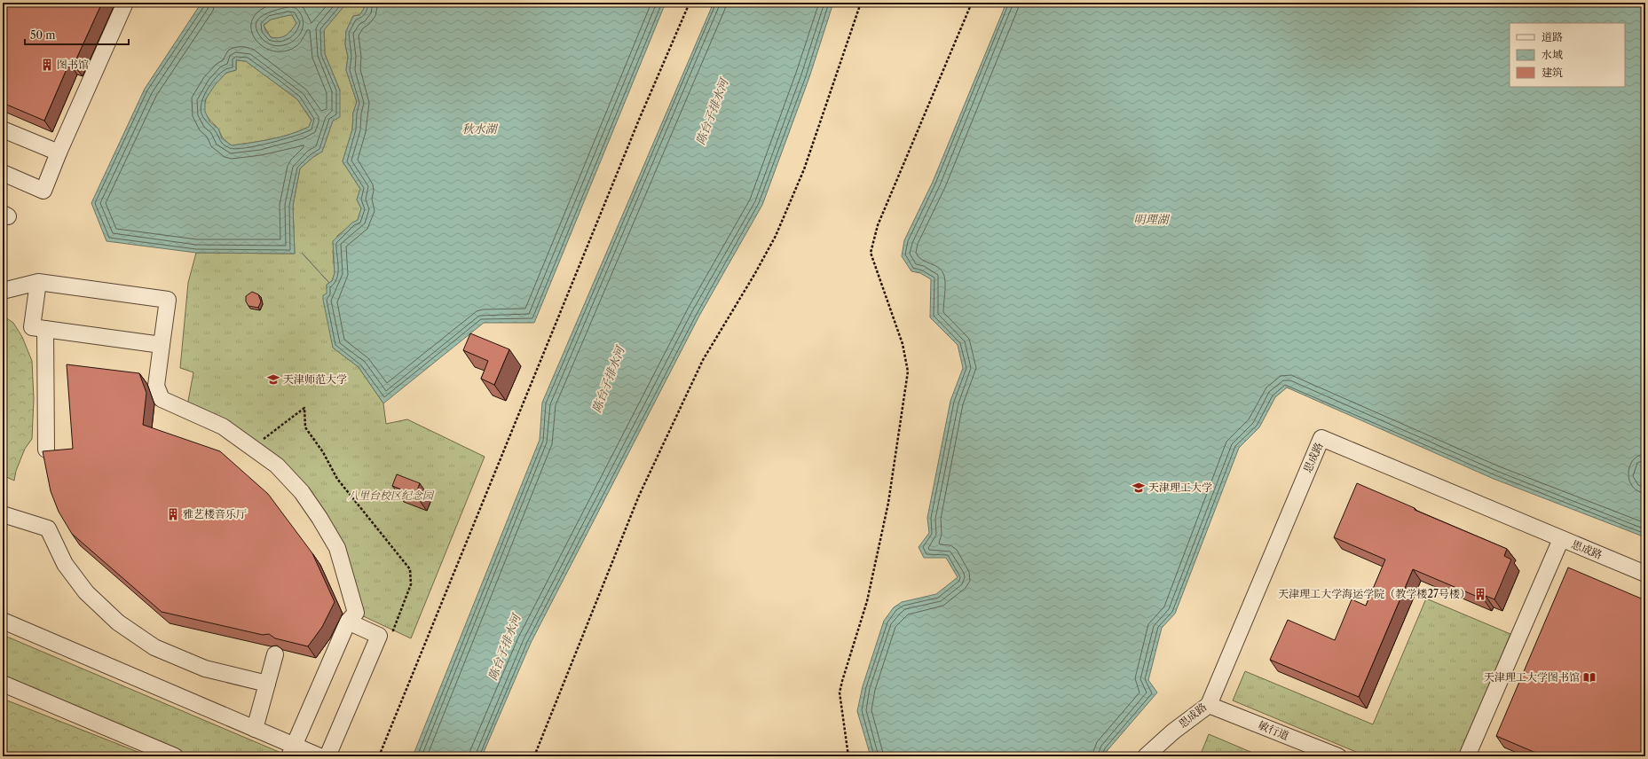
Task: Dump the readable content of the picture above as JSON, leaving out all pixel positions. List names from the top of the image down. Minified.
{"streets":{"street":["思成路","敏行道"]},"crossings":[["思成路","敏行道"]],"water":["陈台子排水河","秋水湖","明理湖"],"parks":["八里台校区纪念园"],"places":{"building":["图书馆","雅艺楼音乐厅","天津理工大学海运学院（教学楼27号楼）"],"school or university":["天津师范大学","天津理工大学"],"library":["天津理工大学图书馆"]},"legend":["道路","水域","建筑"],"scale_bar":"50 m"}
